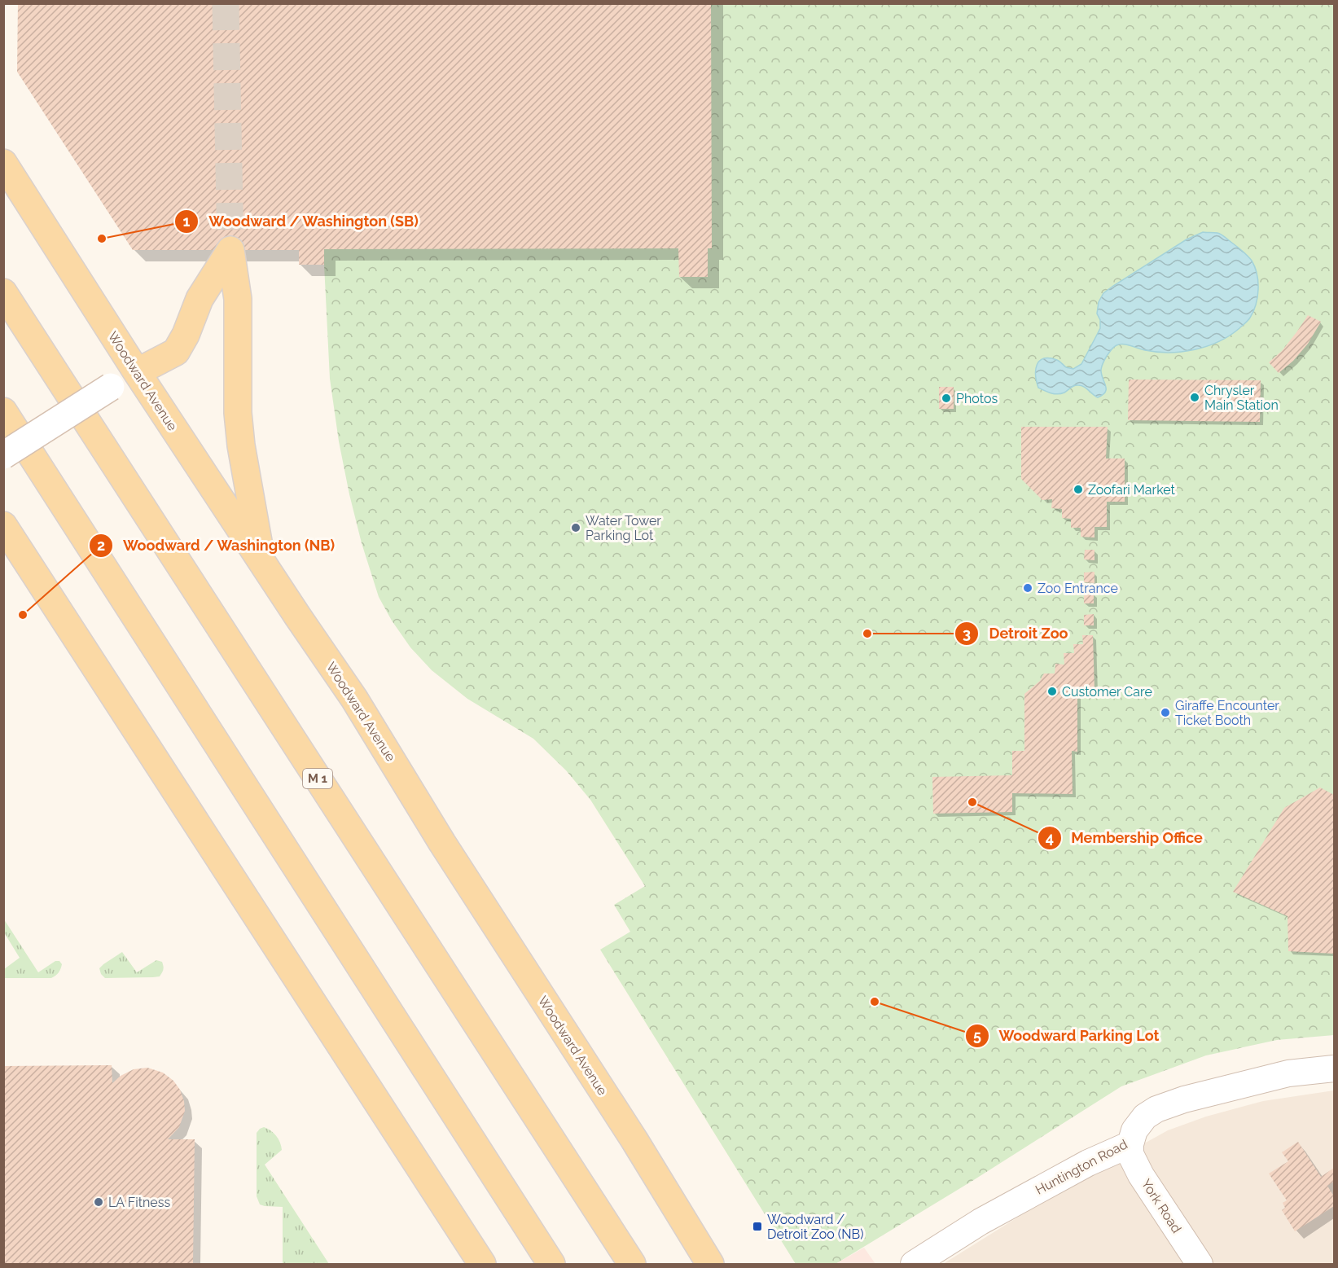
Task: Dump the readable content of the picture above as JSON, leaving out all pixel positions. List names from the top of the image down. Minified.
{"streets":{"main road":["Woodward Avenue","M 1"],"street":["Huntington Road","York Road"]},"crossings":[["Huntington Road","York Road"]],"places":{"other":["Woodward / Washington (SB)","Chrysler Main Station","Photos","Zoofari Market","Water Tower Parking Lot","Zoo Entrance","Woodward / Washington (NB)","Detroit Zoo","Customer Care","Giraffe Encounter Ticket Booth","Membership Office","Woodward Parking Lot","LA Fitness"],"transit":["Woodward / Detroit Zoo (NB)"]}}
